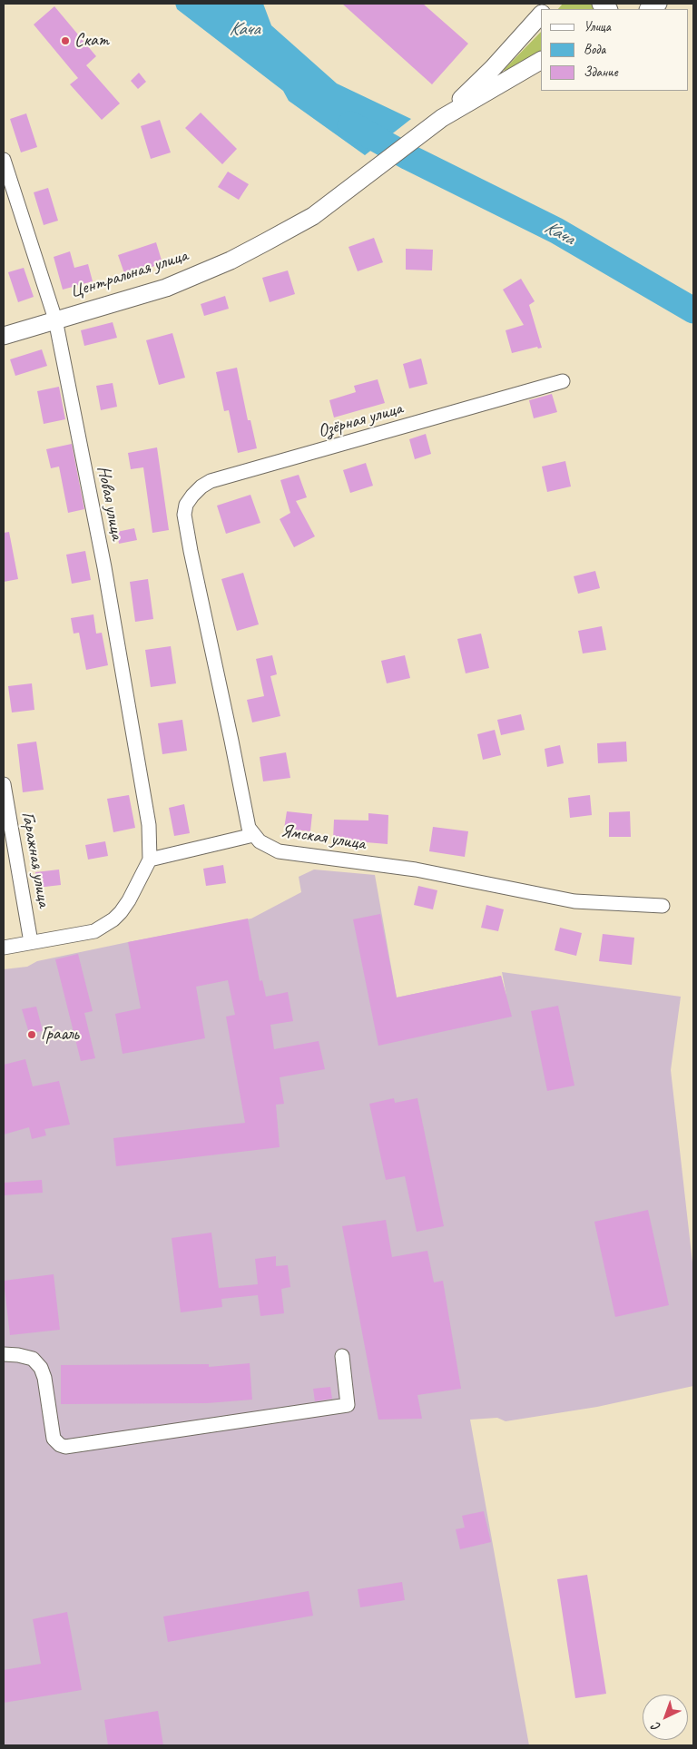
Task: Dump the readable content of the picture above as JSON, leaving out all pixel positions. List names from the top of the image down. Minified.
{"streets":{"street":["Центральная улица","Озёрная улица","Новая улица","Ямская улица","Гаражная улица"]},"crossings":[["Центральная улица","Новая улица"],["Озёрная улица","Ямская улица"]],"water":["Кача"],"places":["Скат","Грааль"],"legend":["Улица","Вода","Здание"],"north":"bottom left"}
